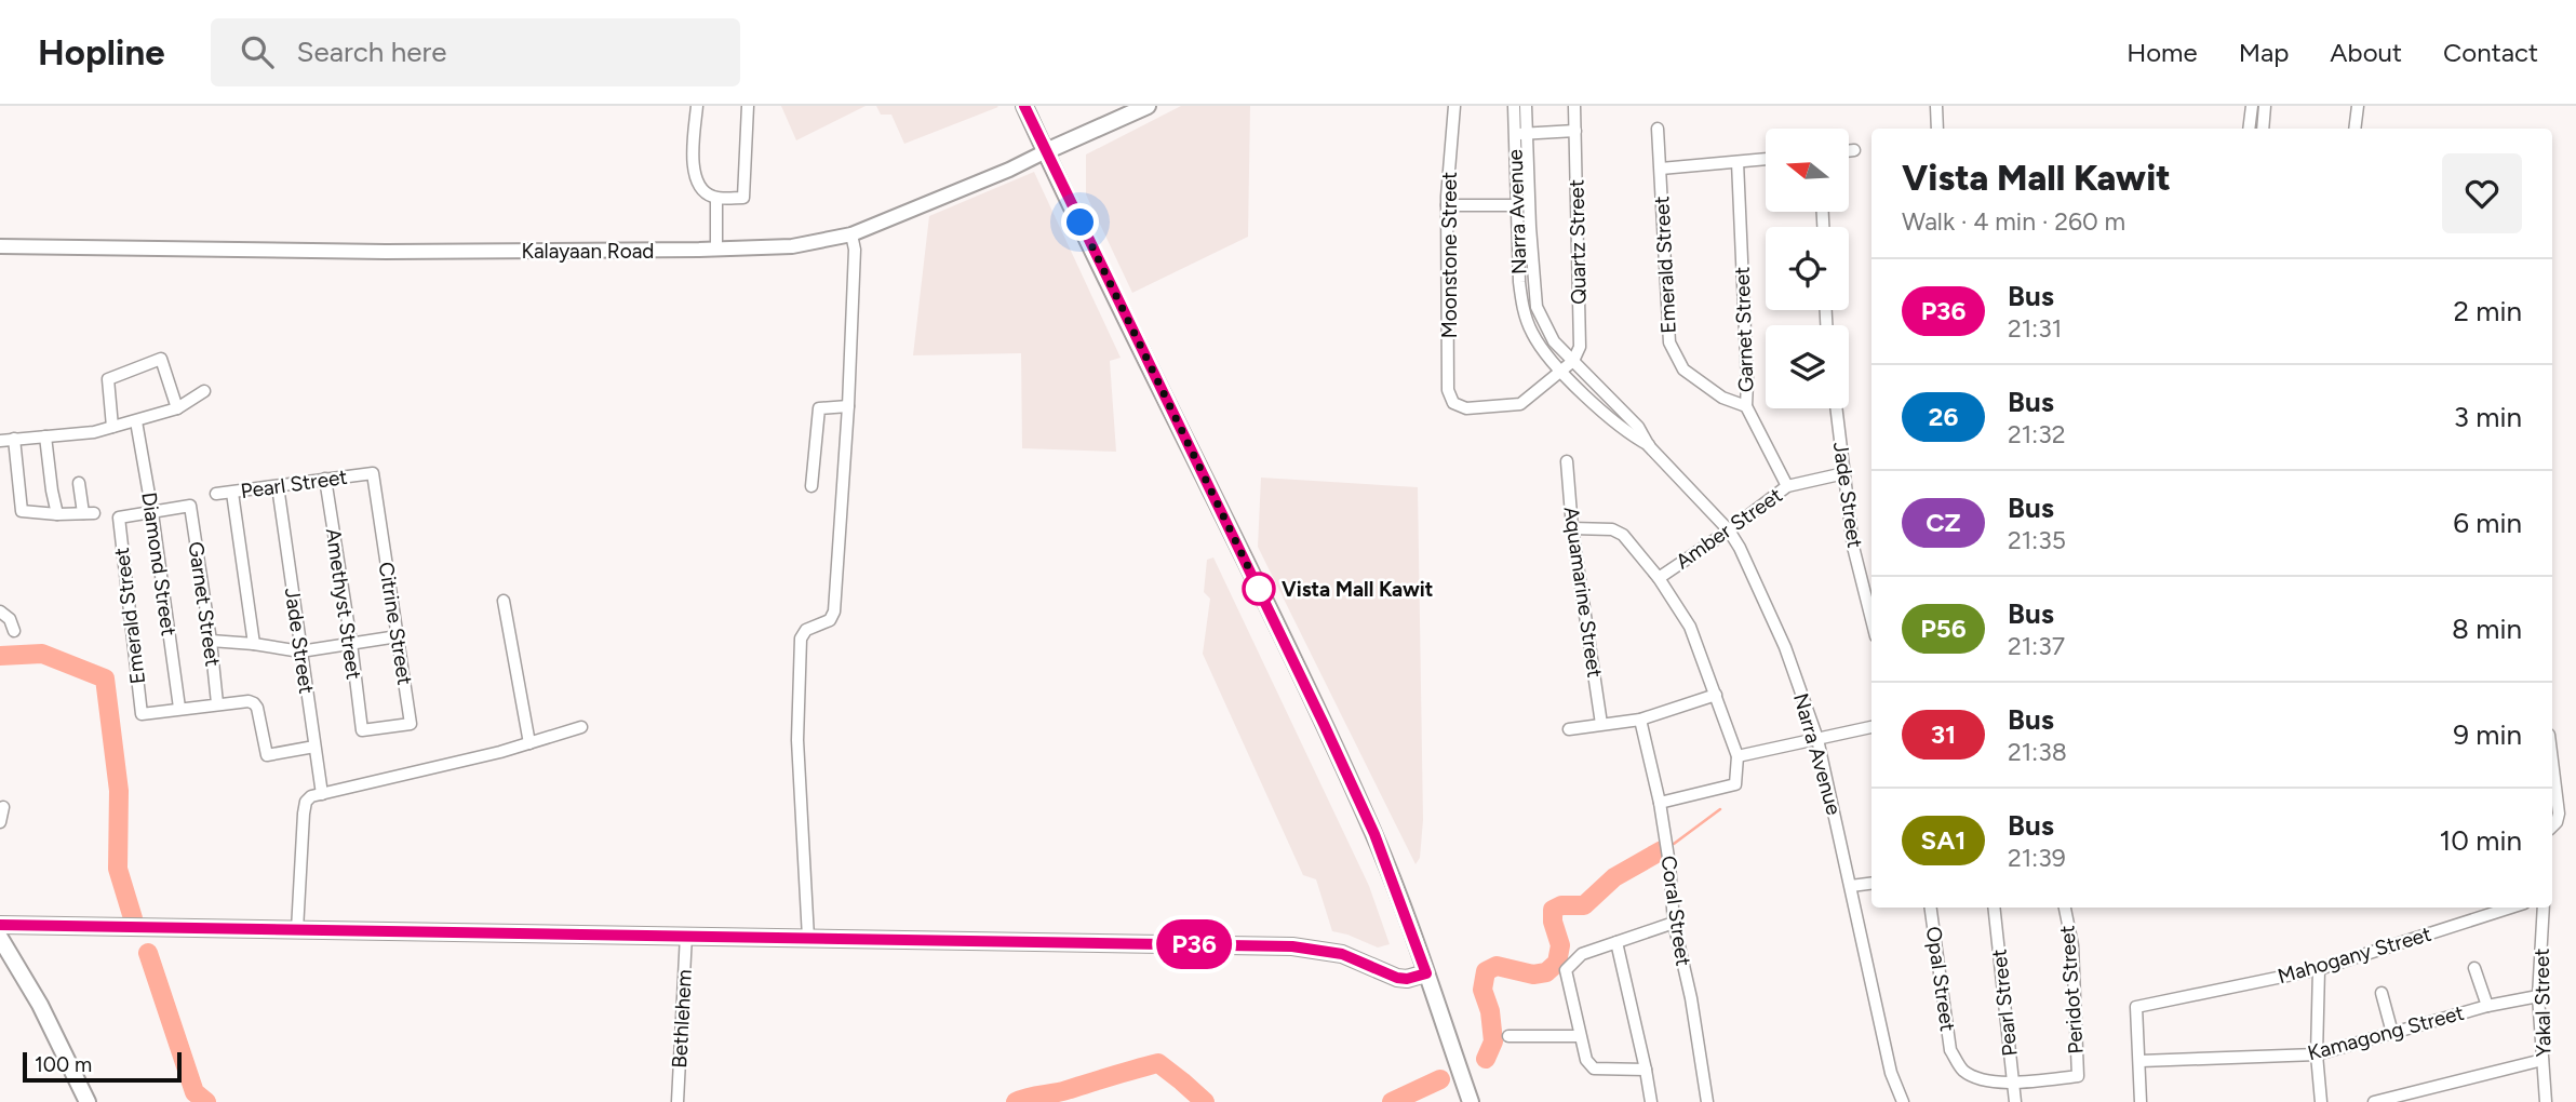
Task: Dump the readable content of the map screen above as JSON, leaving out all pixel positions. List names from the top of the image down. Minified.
{"streets":{"main road":["Kalayaan Road"],"street":["Narra Avenue","Quartz Street","Moonstone Street","Emerald Street","Garnet Street","Pearl Street","Jade Street","Amber Street","Diamond Street","Aquamarine Street","Amethyst Street","Citrine Street","Coral Street","Mahogany Street","Opal Street","Peridot Street","Yakal Street","Bethlehem","Kamagong Street"]},"crossings":[["Narra Avenue","Quartz Street"],["Narra Avenue","Moonstone Street"],["Narra Avenue","Amber Street"],["Emerald Street","Garnet Street"],["Emerald Street","Diamond Street"],["Garnet Street","Amber Street"],["Garnet Street","Diamond Street"],["Pearl Street","Jade Street"],["Pearl Street","Amethyst Street"],["Pearl Street","Citrine Street"],["Pearl Street","Opal Street"],["Jade Street","Amber Street"],["Amethyst Street","Citrine Street"],["Mahogany Street","Kamagong Street"],["Opal Street","Peridot Street"],["Yakal Street","Kamagong Street"]],"places":["Vista Mall Kawit"],"lines":["bus line P36"],"scale_bar":"100 m","north":"left","page":{"header":"Hopline","search":"Search here","nav":["Home","Map","About","Contact"],"on_map":"P36","heading":["Vista Mall Kawit","Walk · 4 min · 260 m"],"list":[{"mark":"P36","name":"Bus","note":"21:31","value":"2 min"},{"mark":"26","name":"Bus","note":"21:32","value":"3 min"},{"mark":"CZ","name":"Bus","note":"21:35","value":"6 min"},{"mark":"P56","name":"Bus","note":"21:37","value":"8 min"},{"mark":"31","name":"Bus","note":"21:38","value":"9 min"},{"mark":"SA1","name":"Bus","note":"21:39","value":"10 min"}],"scale":"100 m"}}
